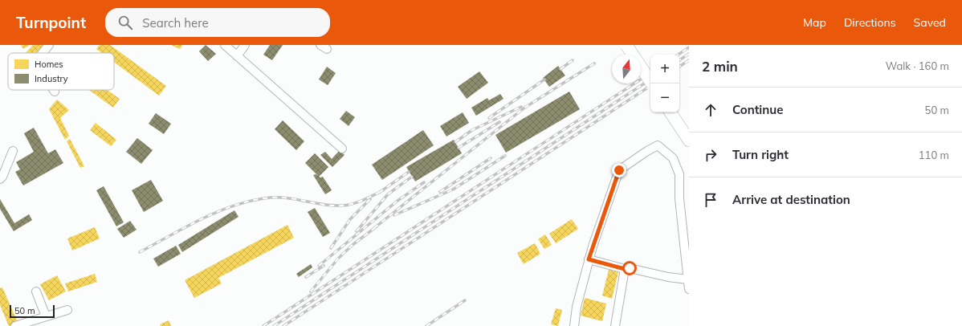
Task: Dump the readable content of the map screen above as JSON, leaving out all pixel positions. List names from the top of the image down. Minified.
{"legend":["Homes","Industry"],"scale_bar":"50 m","north":"top","page":{"header":"Turnpoint","search":"Search here","nav":["Map","Directions","Saved"],"heading":["2 min","Walk · 160 m"],"map_buttons":["+","−"],"list":[["Continue","50 m"],["Turn right","110 m"],"Arrive at destination"],"scale":"50 m"}}
